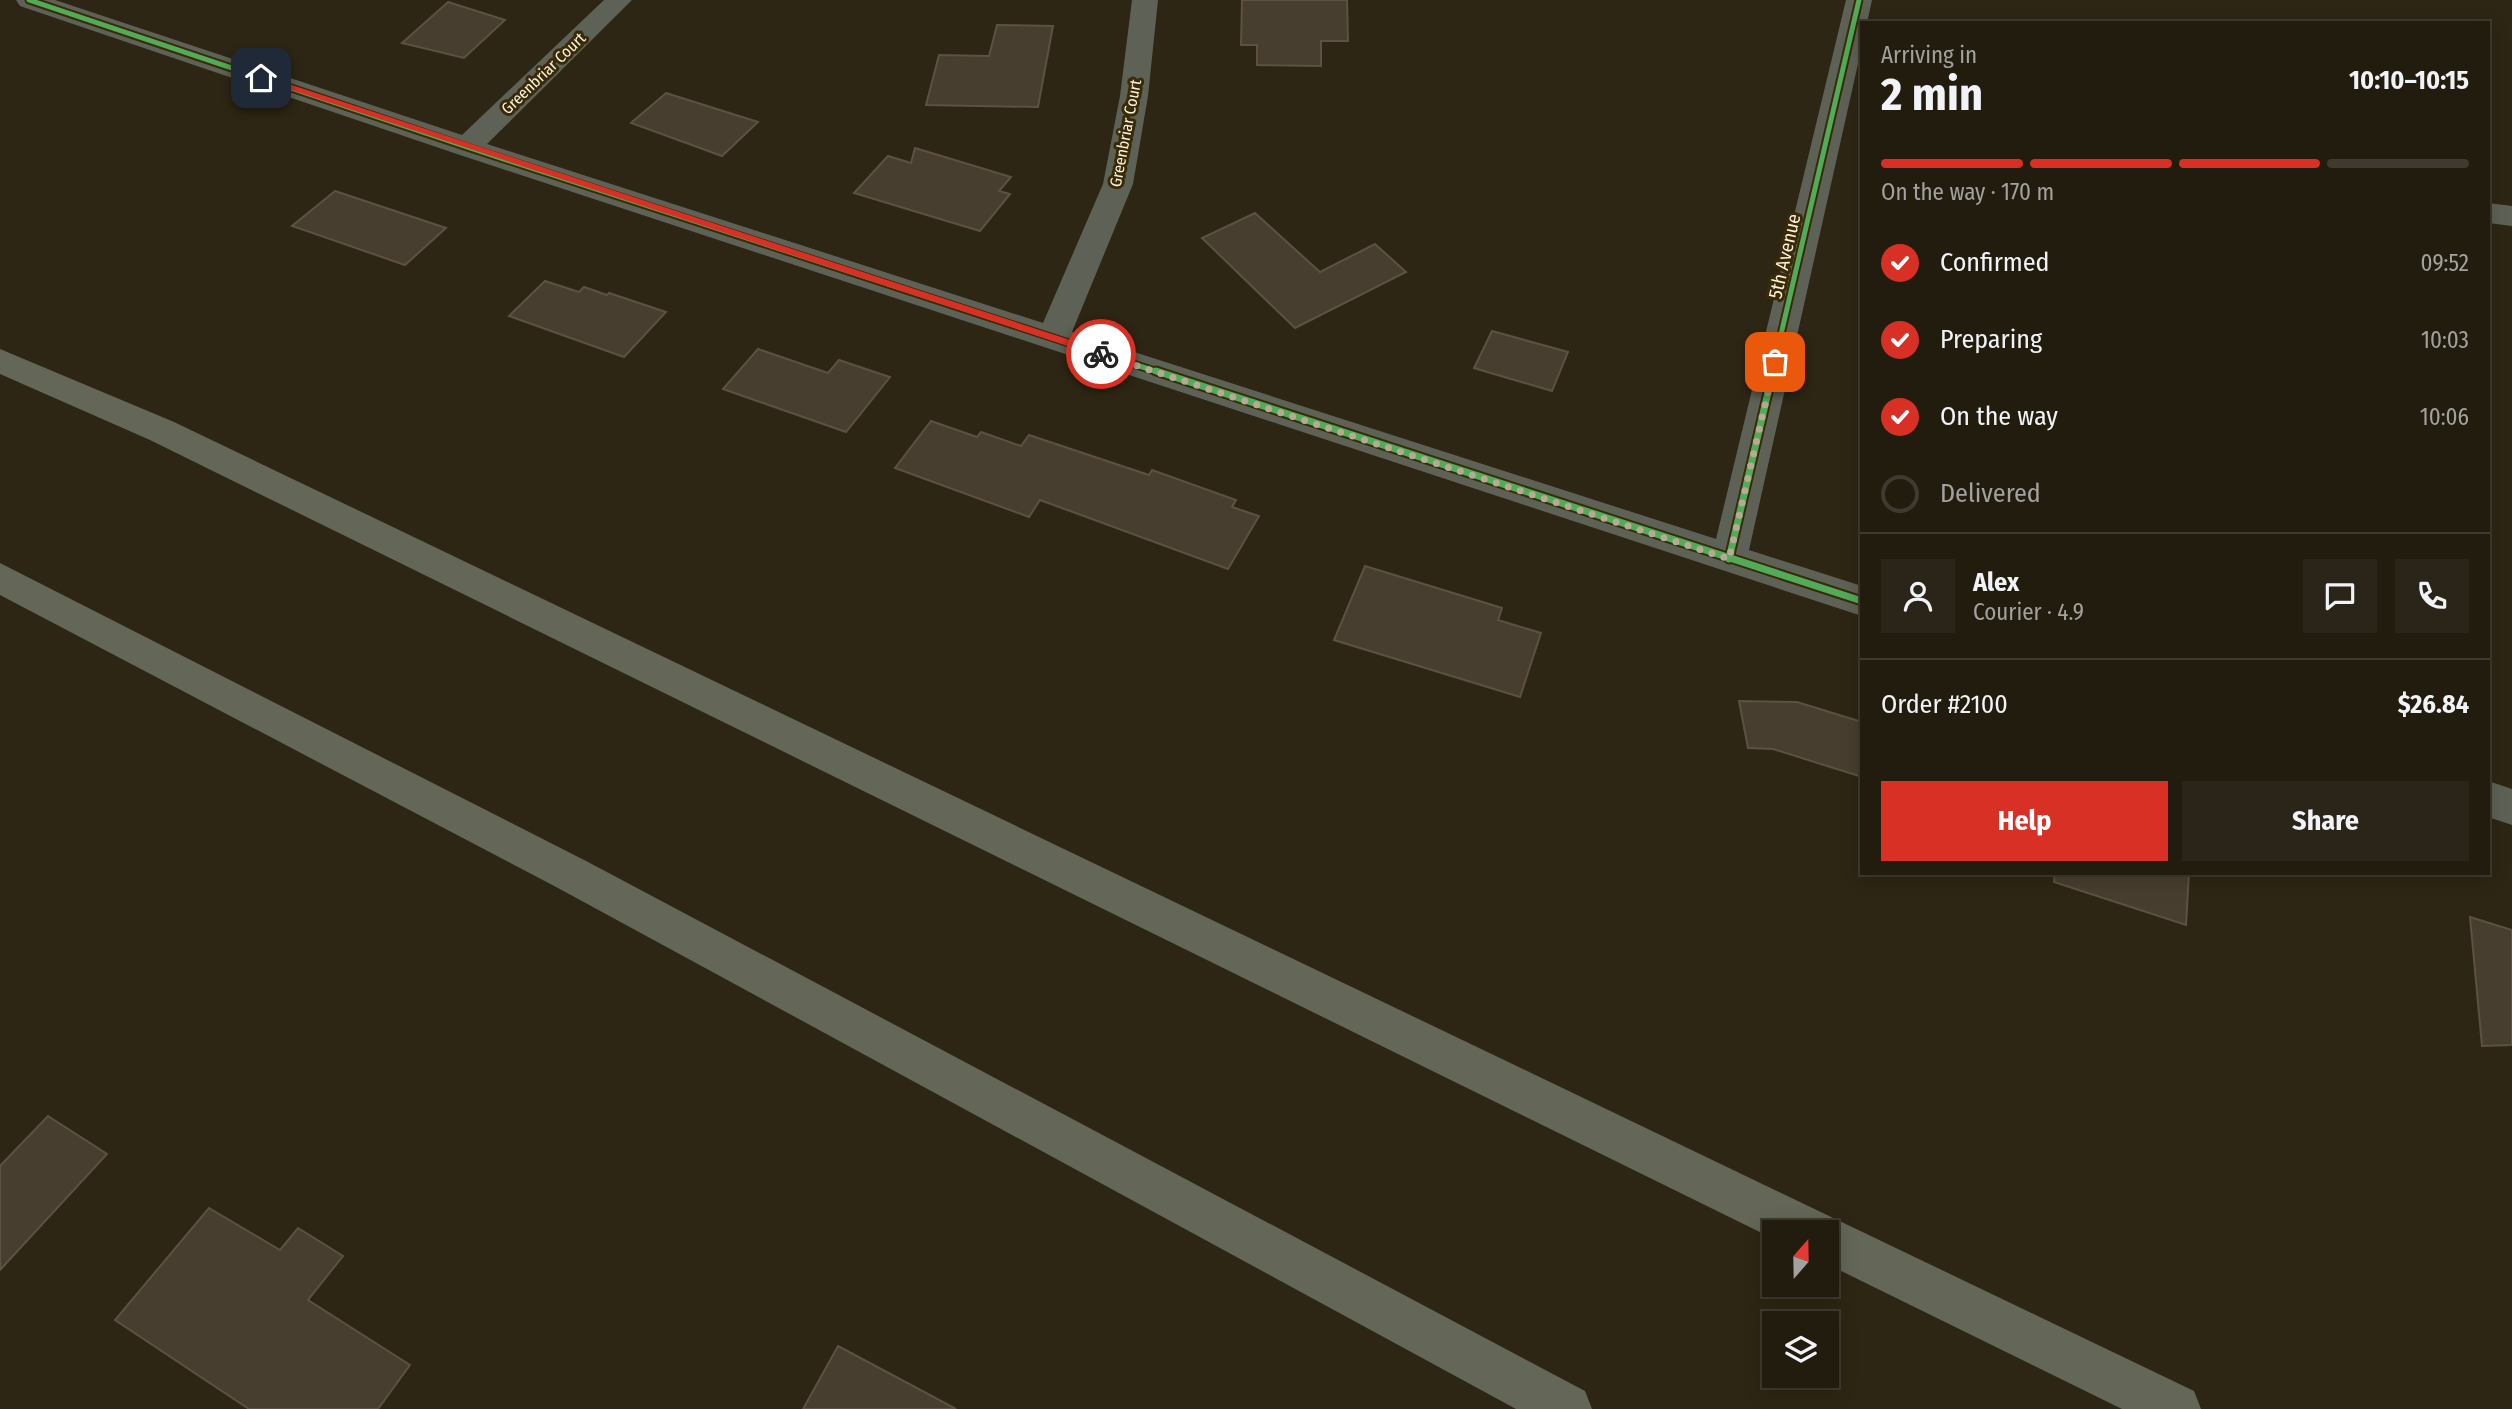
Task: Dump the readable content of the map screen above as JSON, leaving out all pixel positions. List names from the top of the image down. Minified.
{"streets":{"street":["Greenbriar Court","5th Avenue"]},"north":"top","page":{"heading":["2 min","Arriving in","10:10–10:15"],"panel":["Alex","Courier · 4.9","Order #2100","$26.84"],"bar":"On the way · 170 m","list":[["Confirmed","09:52"],["Preparing","10:03"],["On the way","10:06"],"Delivered"],"buttons":["Help","Share"]}}
